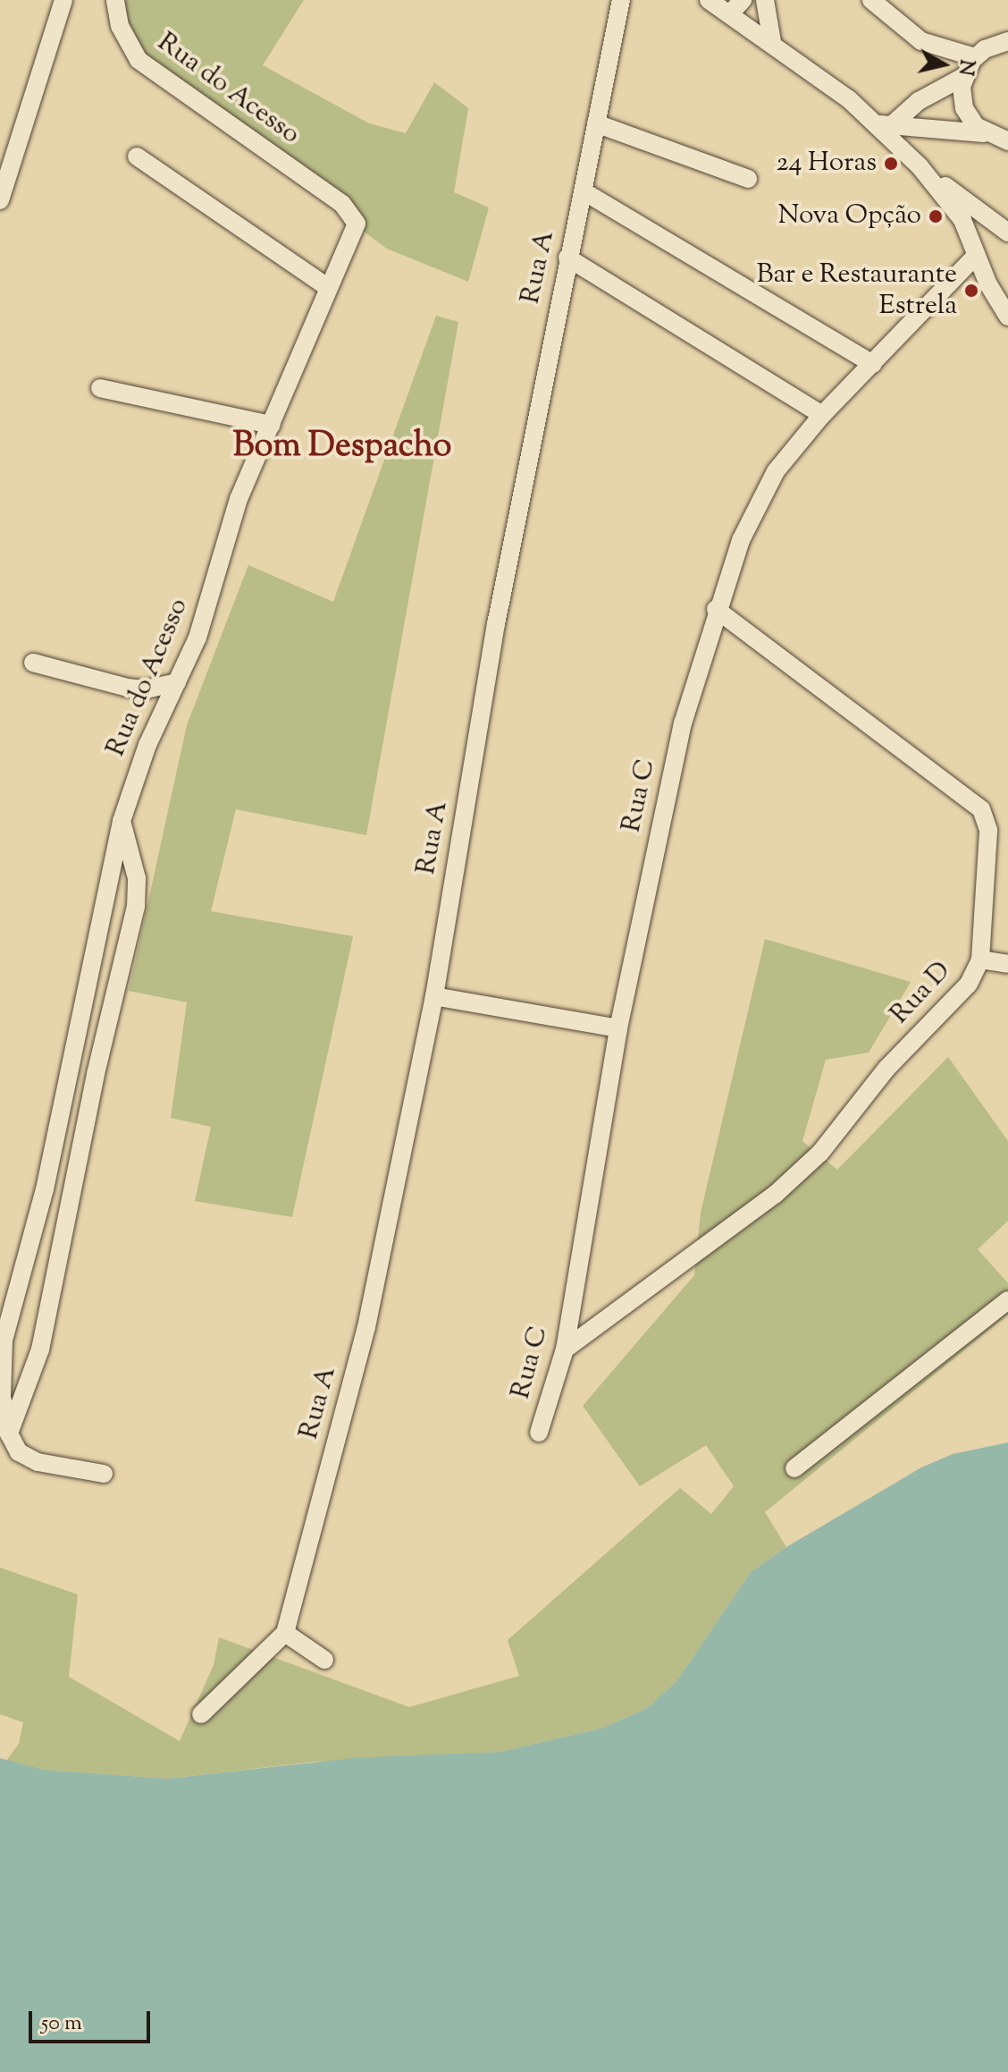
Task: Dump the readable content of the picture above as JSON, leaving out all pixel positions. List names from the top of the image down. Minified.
{"streets":{"street":["Rua do Acesso","Rua A","Rua C","Rua D"]},"crossings":[["Rua C","Rua D"]],"districts":["Bom Despacho"],"places":["24 Horas","Nova Opção","Bar e Restaurante Estrela"],"scale_bar":"50 m","north":"right"}
